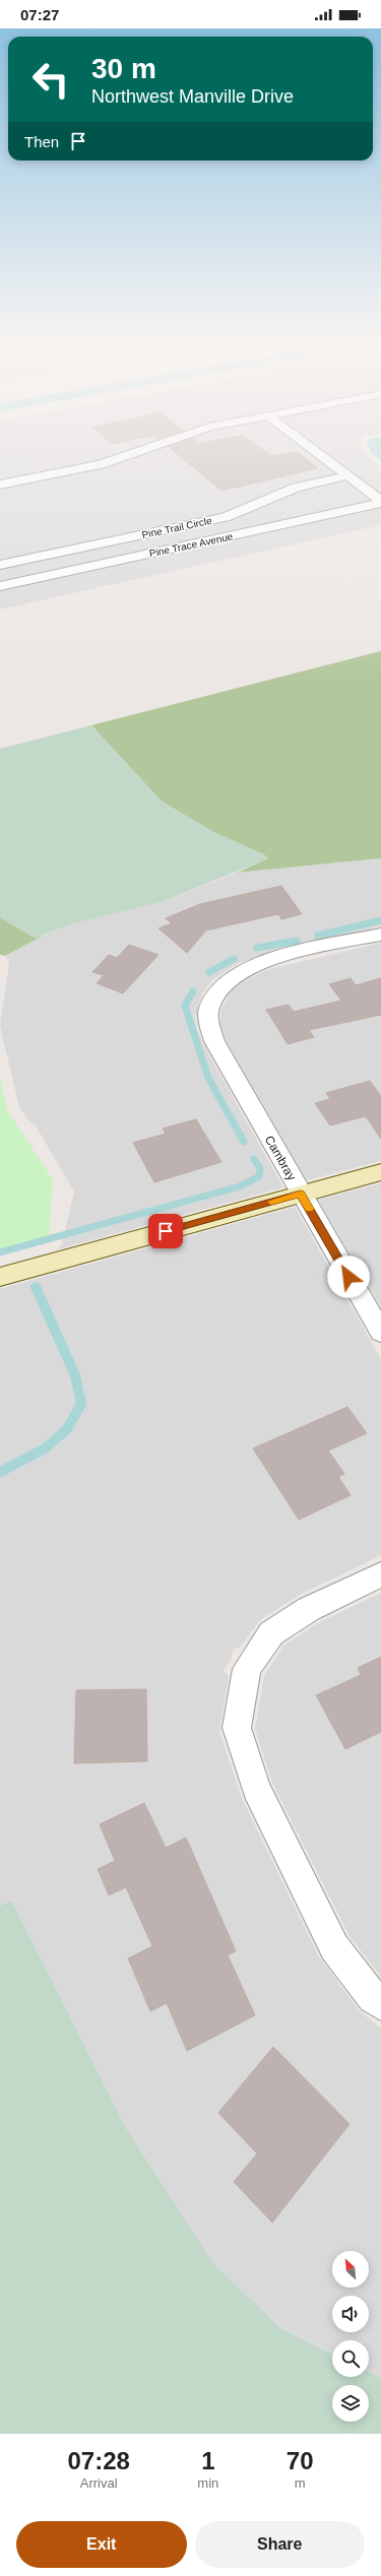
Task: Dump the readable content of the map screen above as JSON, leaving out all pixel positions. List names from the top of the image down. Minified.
{"streets":{"street":["Pine Trail Circle","Pine Trace Avenue","Cambray"]},"north":"top left","page":{"status":"07:27","turn":["30 m","Northwest Manville Drive"],"then":"Then","eta":["07:28","Arrival","1","min","70","m"],"buttons":["Exit","Share"]}}
